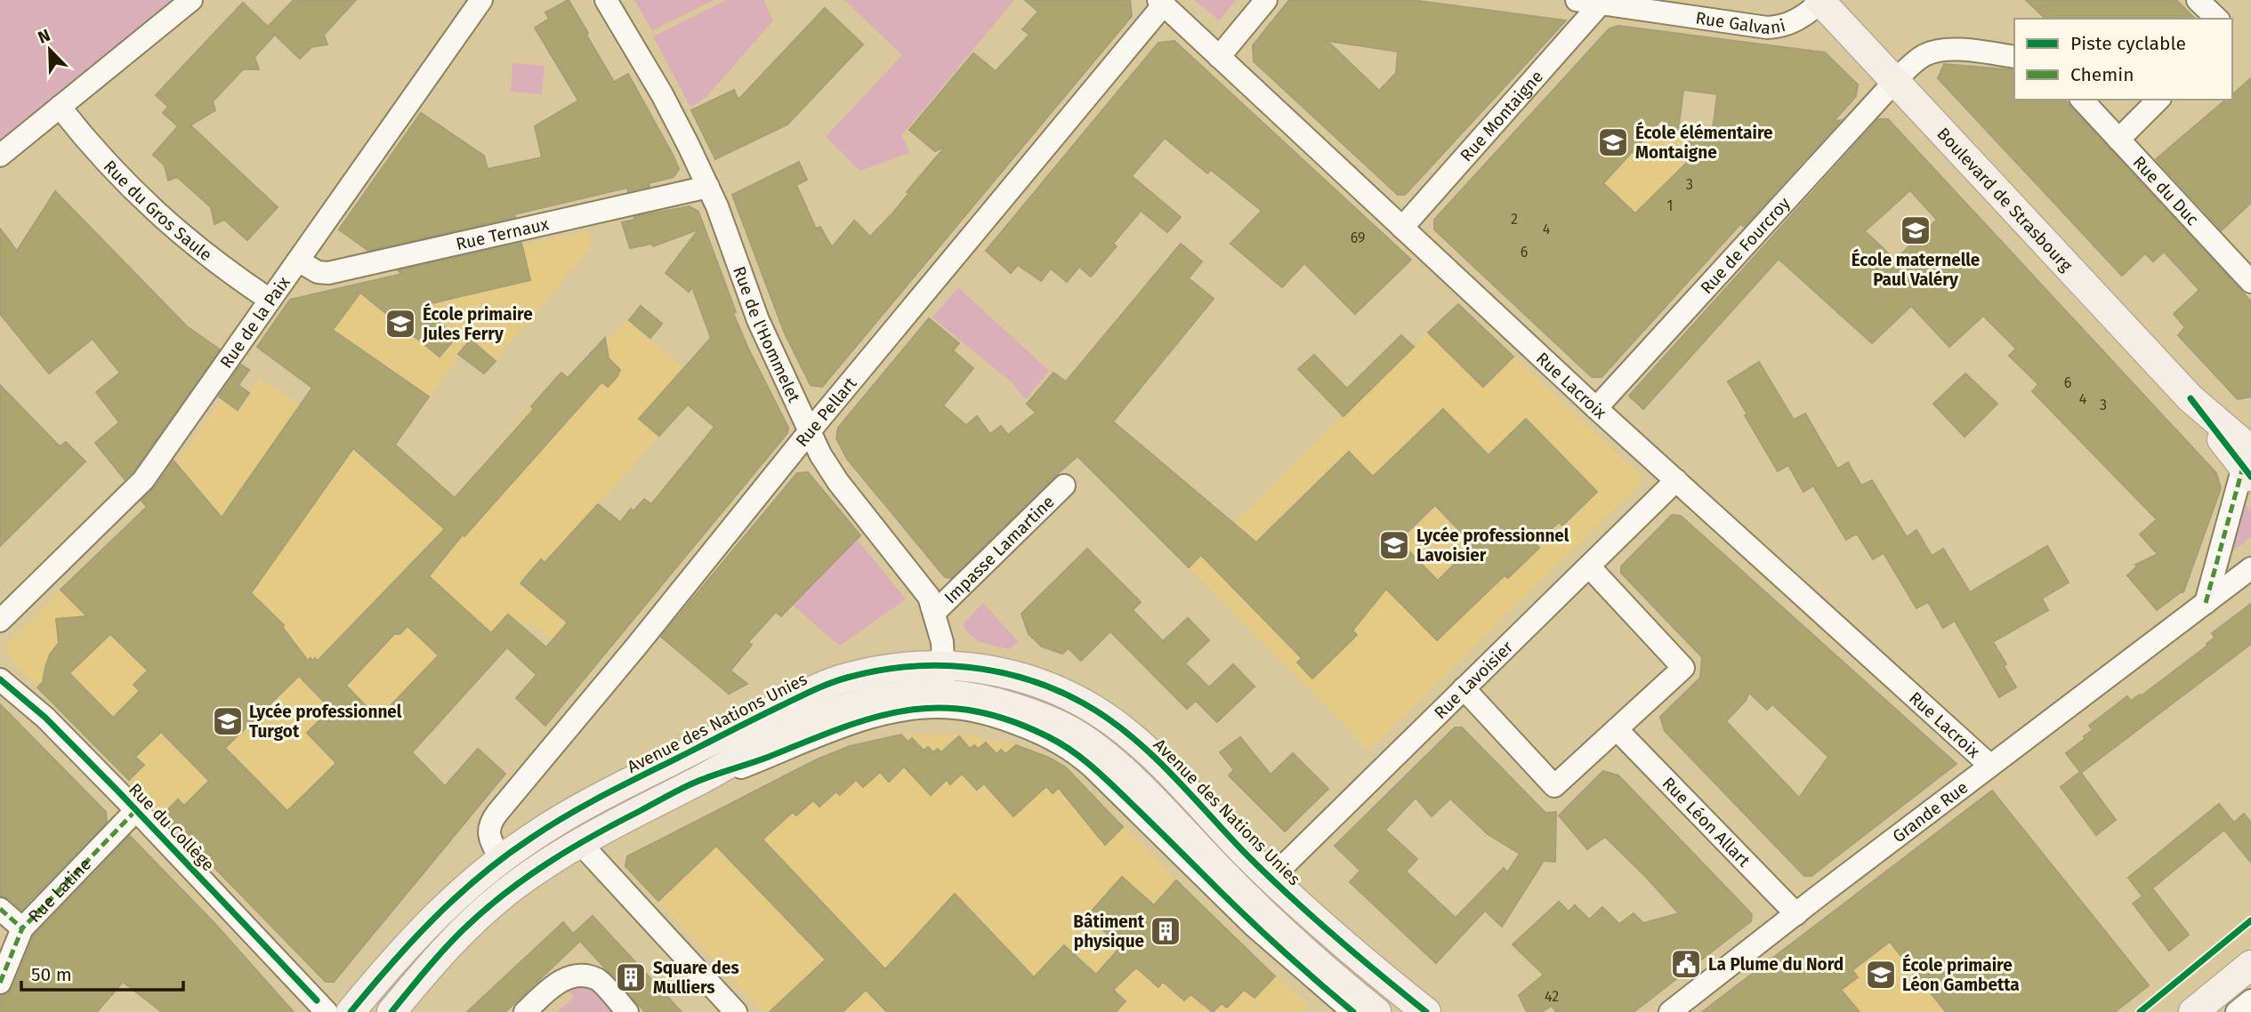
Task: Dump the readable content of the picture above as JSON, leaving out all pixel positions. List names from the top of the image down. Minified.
{"streets":{"main road":["Boulevard de Strasbourg","Avenue des Nations Unies"],"street":["Rue Galvani","Rue Montaigne","Rue du Duc","Rue du Gros Saule","Rue Ternaux","Rue de Fourcroy","Rue de la Paix","Rue de l'Hommelet","Rue Lacroix","Rue Pellart","Impasse Lamartine","Rue Lavoisier","Grande Rue","Rue Léon Allart","Rue du Collège","Rue Latine"]},"crossings":[["Rue Galvani","Rue Montaigne"],["Rue Galvani","Boulevard de Strasbourg"],["Rue Montaigne","Rue Lacroix"],["Boulevard de Strasbourg","Rue de Fourcroy"],["Rue du Gros Saule","Rue de la Paix"],["Rue Ternaux","Rue de la Paix"],["Rue Ternaux","Rue de l'Hommelet"],["Rue de Fourcroy","Rue Lacroix"],["Rue de l'Hommelet","Rue Pellart"],["Rue de l'Hommelet","Impasse Lamartine"],["Rue de l'Hommelet","Avenue des Nations Unies"],["Rue Lacroix","Rue Pellart"],["Rue Lacroix","Rue Lavoisier"],["Rue Lacroix","Grande Rue"],["Rue Pellart","Avenue des Nations Unies"],["Rue Lavoisier","Avenue des Nations Unies"],["Grande Rue","Rue Léon Allart"],["Rue du Collège","Rue Latine"]],"places":{"school or university":["École élémentaire Montaigne","École maternelle Paul Valéry","École primaire Jules Ferry","Lycée professionnel Lavoisier","Lycée professionnel Turgot","École primaire Léon Gambetta"],"building":["Bâtiment physique","Square des Mulliers"],"public building":["La Plume du Nord"]},"house_numbers":["3","1","2","4","69","6","6","4","3","42"],"legend":["Piste cyclable","Chemin"],"scale_bar":"50 m","north":"top left"}
